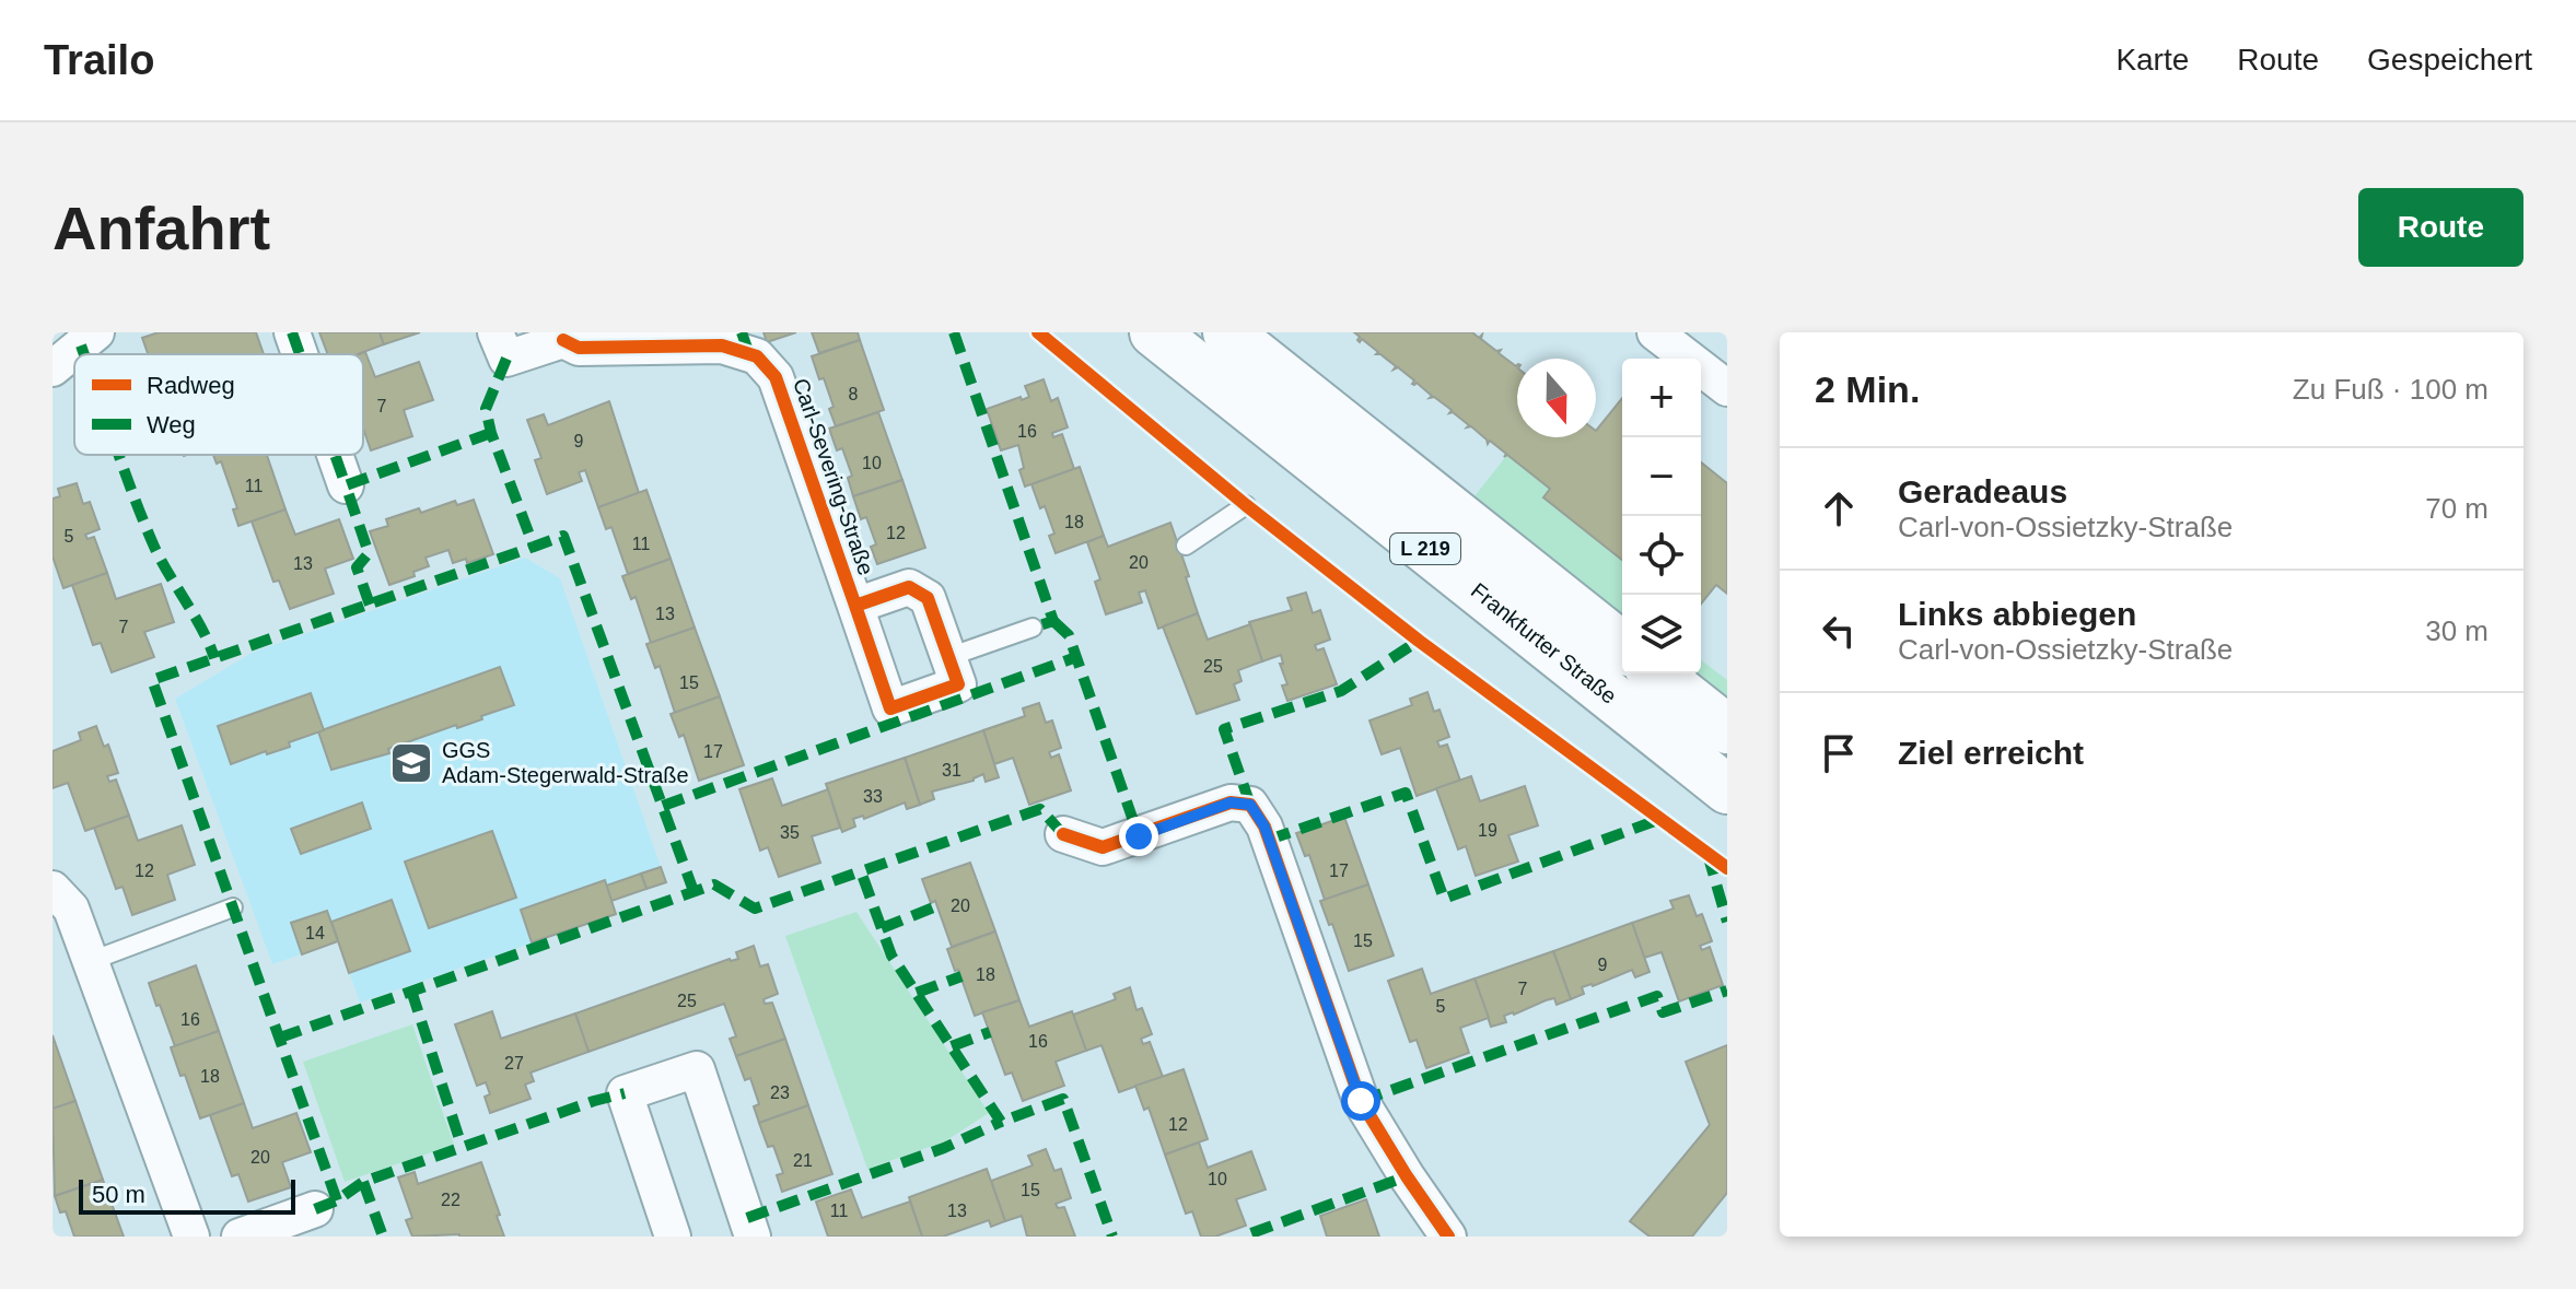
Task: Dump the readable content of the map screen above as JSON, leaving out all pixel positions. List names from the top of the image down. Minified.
{"streets":{"main road":["L 219","Frankfurter Straße"],"street":["Carl-Severing-Straße"]},"places":{"school or university":["GGS Adam-Stegerwald-Straße"]},"house_numbers":["8","7","16","9","10","11","18","12","5","11","20","13","13","7","25","15","17","31","33","19","35","12","17","20","14","15","9","18","7","25","5","16","16","27","18","23","12","20","21","10","15","22","11","13"],"legend":["Radweg","Weg"],"scale_bar":"50 m","north":"bottom","page":{"header":"Trailo","nav":["Karte","Route","Gespeichert"],"buttons":"Route","title":"Anfahrt","heading":["2 Min.","Zu Fuß · 100 m"],"map_buttons":["+","−"],"list":[["Geradeaus","Carl-von-Ossietzky-Straße","70 m"],["Links abbiegen","Carl-von-Ossietzky-Straße","30 m"],"Ziel erreicht"],"scale":"50 m"}}
